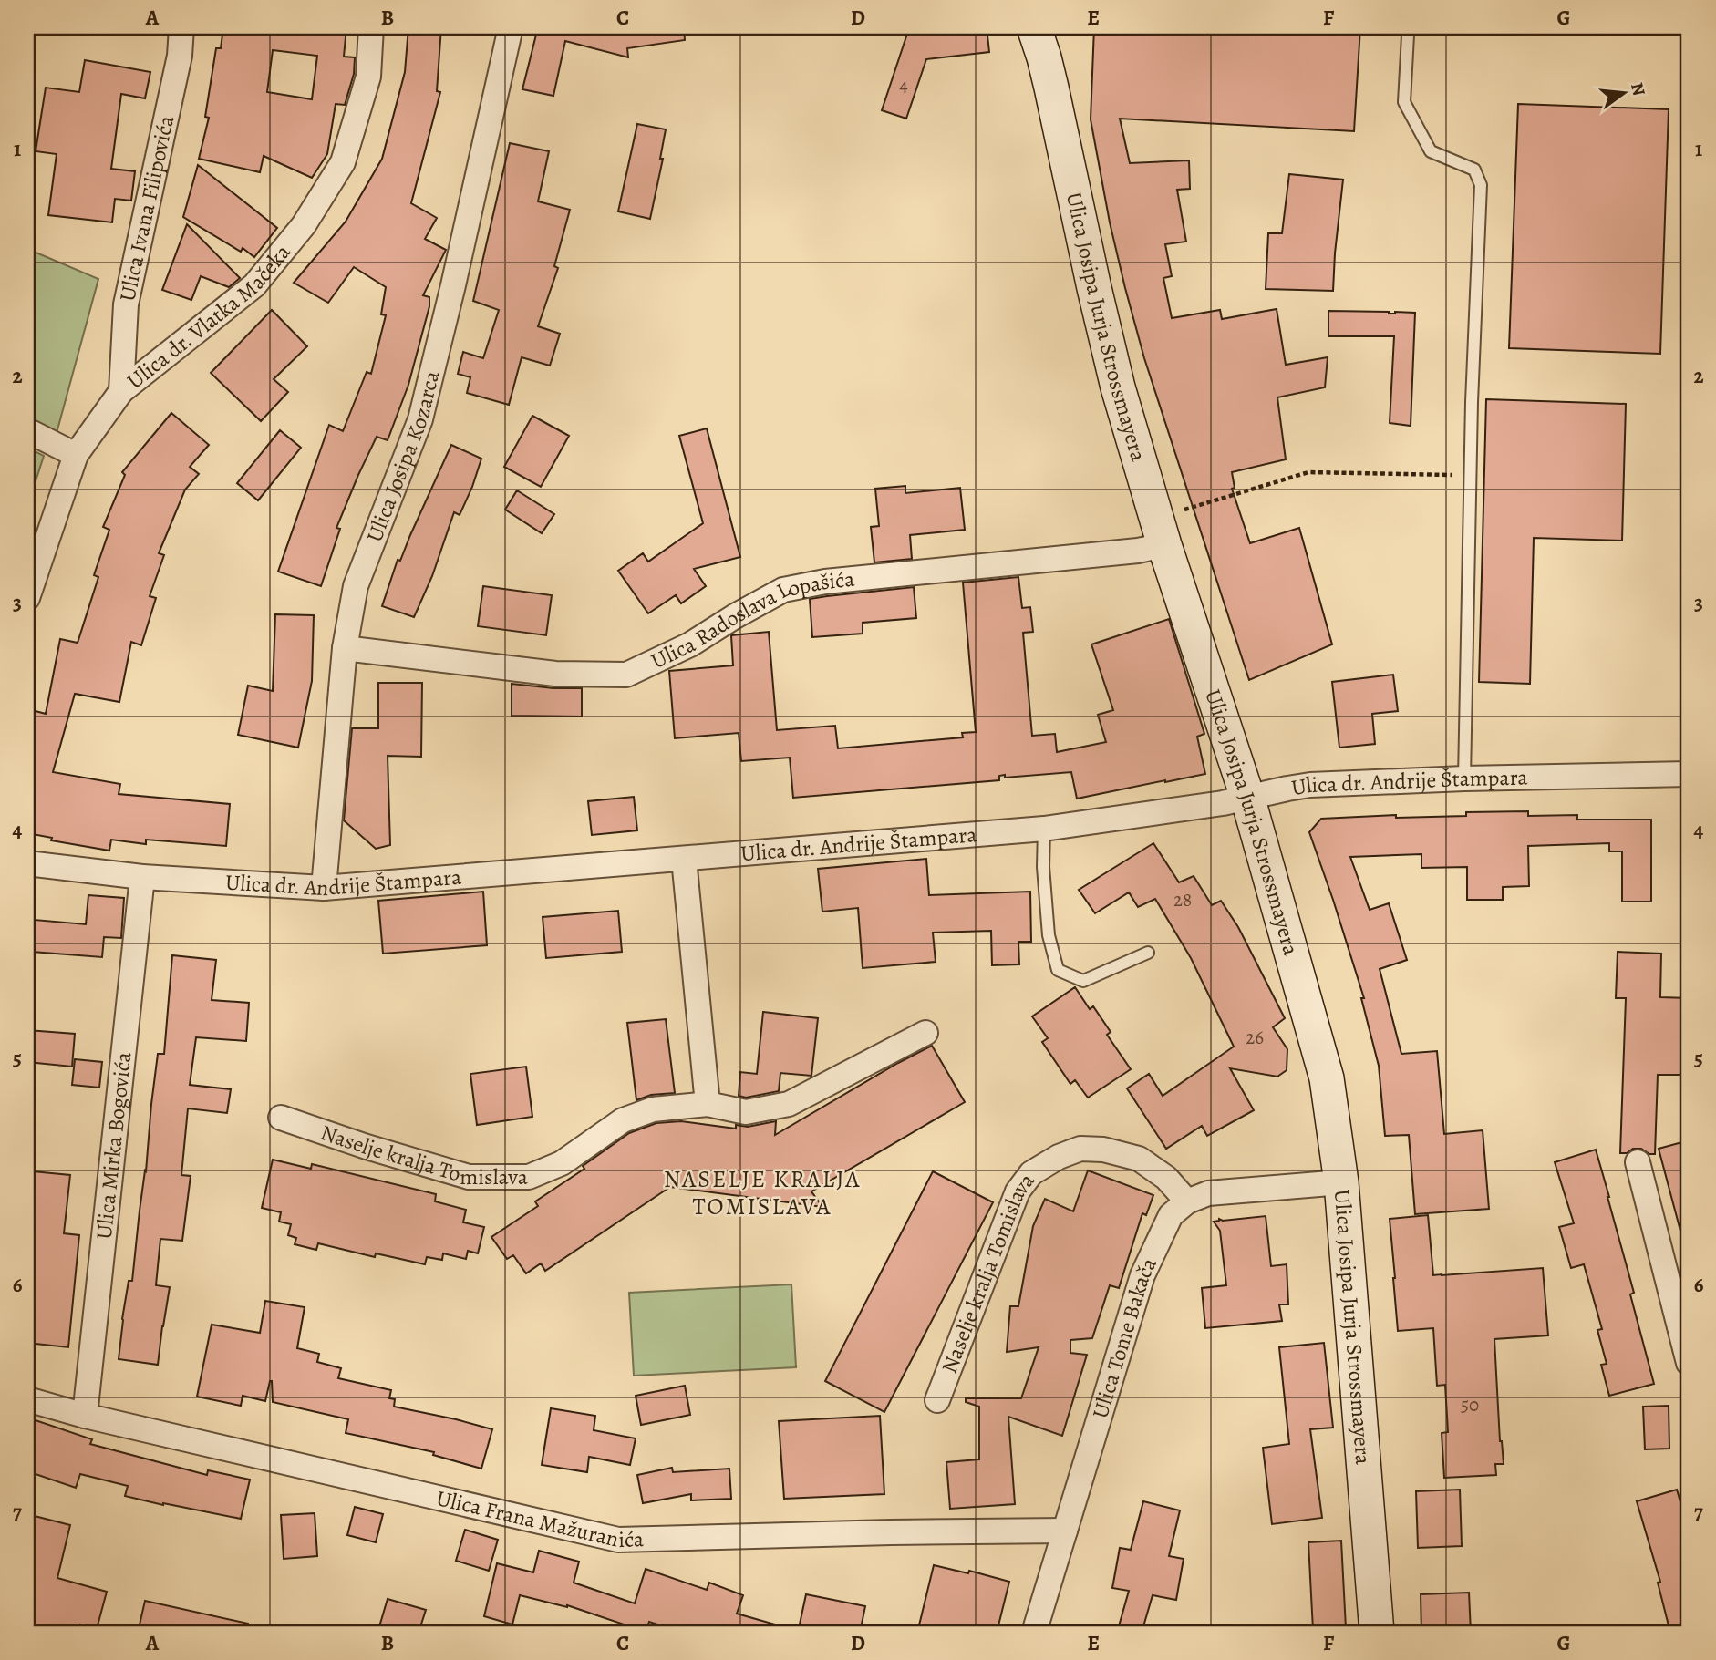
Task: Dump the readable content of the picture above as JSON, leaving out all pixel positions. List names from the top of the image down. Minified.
{"streets":{"main road":["Ulica Josipa Jurja Strossmayera"],"street":["Ulica Ivana Filipovića","Ulica dr. Vlatka Mačeka","Ulica Josipa Kozarca","Ulica Radoslava Lopašića","Ulica dr. Andrije Štampara","Ulica Mirka Bogovića","Naselje kralja Tomislava","Ulica Tome Bakača","Ulica Frana Mažuranića"]},"crossings":[["Ulica Ivana Filipovića","Ulica dr. Vlatka Mačeka"],["Ulica Josipa Jurja Strossmayera","Ulica Radoslava Lopašića"],["Ulica Josipa Jurja Strossmayera","Ulica dr. Andrije Štampara"],["Ulica Josipa Jurja Strossmayera","Ulica Tome Bakača"],["Ulica Josipa Kozarca","Ulica Radoslava Lopašića"],["Ulica Josipa Kozarca","Ulica dr. Andrije Štampara"],["Ulica dr. Andrije Štampara","Ulica Mirka Bogovića"],["Ulica Mirka Bogovića","Ulica Frana Mažuranića"],["Naselje kralja Tomislava","Ulica Tome Bakača"],["Ulica Tome Bakača","Ulica Frana Mažuranića"]],"districts":["NASELJE KRALJA TOMISLAVA"],"house_numbers":["4","28","26","50"],"north":"right","grid":{"columns":["A","B","C","D","E","F","G"],"rows":["1","2","3","4","5","6","7"]}}
